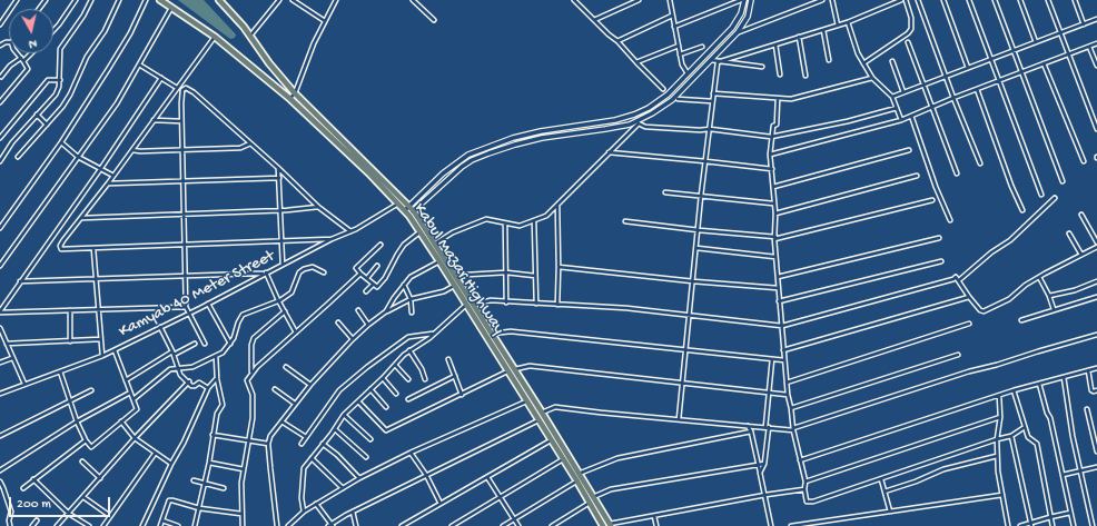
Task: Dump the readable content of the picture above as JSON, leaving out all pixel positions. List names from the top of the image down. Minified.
{"streets":{"highway":["Kabul Mazar Highway"],"street":["Kamyab 40 Meter Street"]},"crossings":[["Kabul Mazar Highway","Kamyab 40 Meter Street"]],"scale_bar":"200 m","north":"bottom"}
